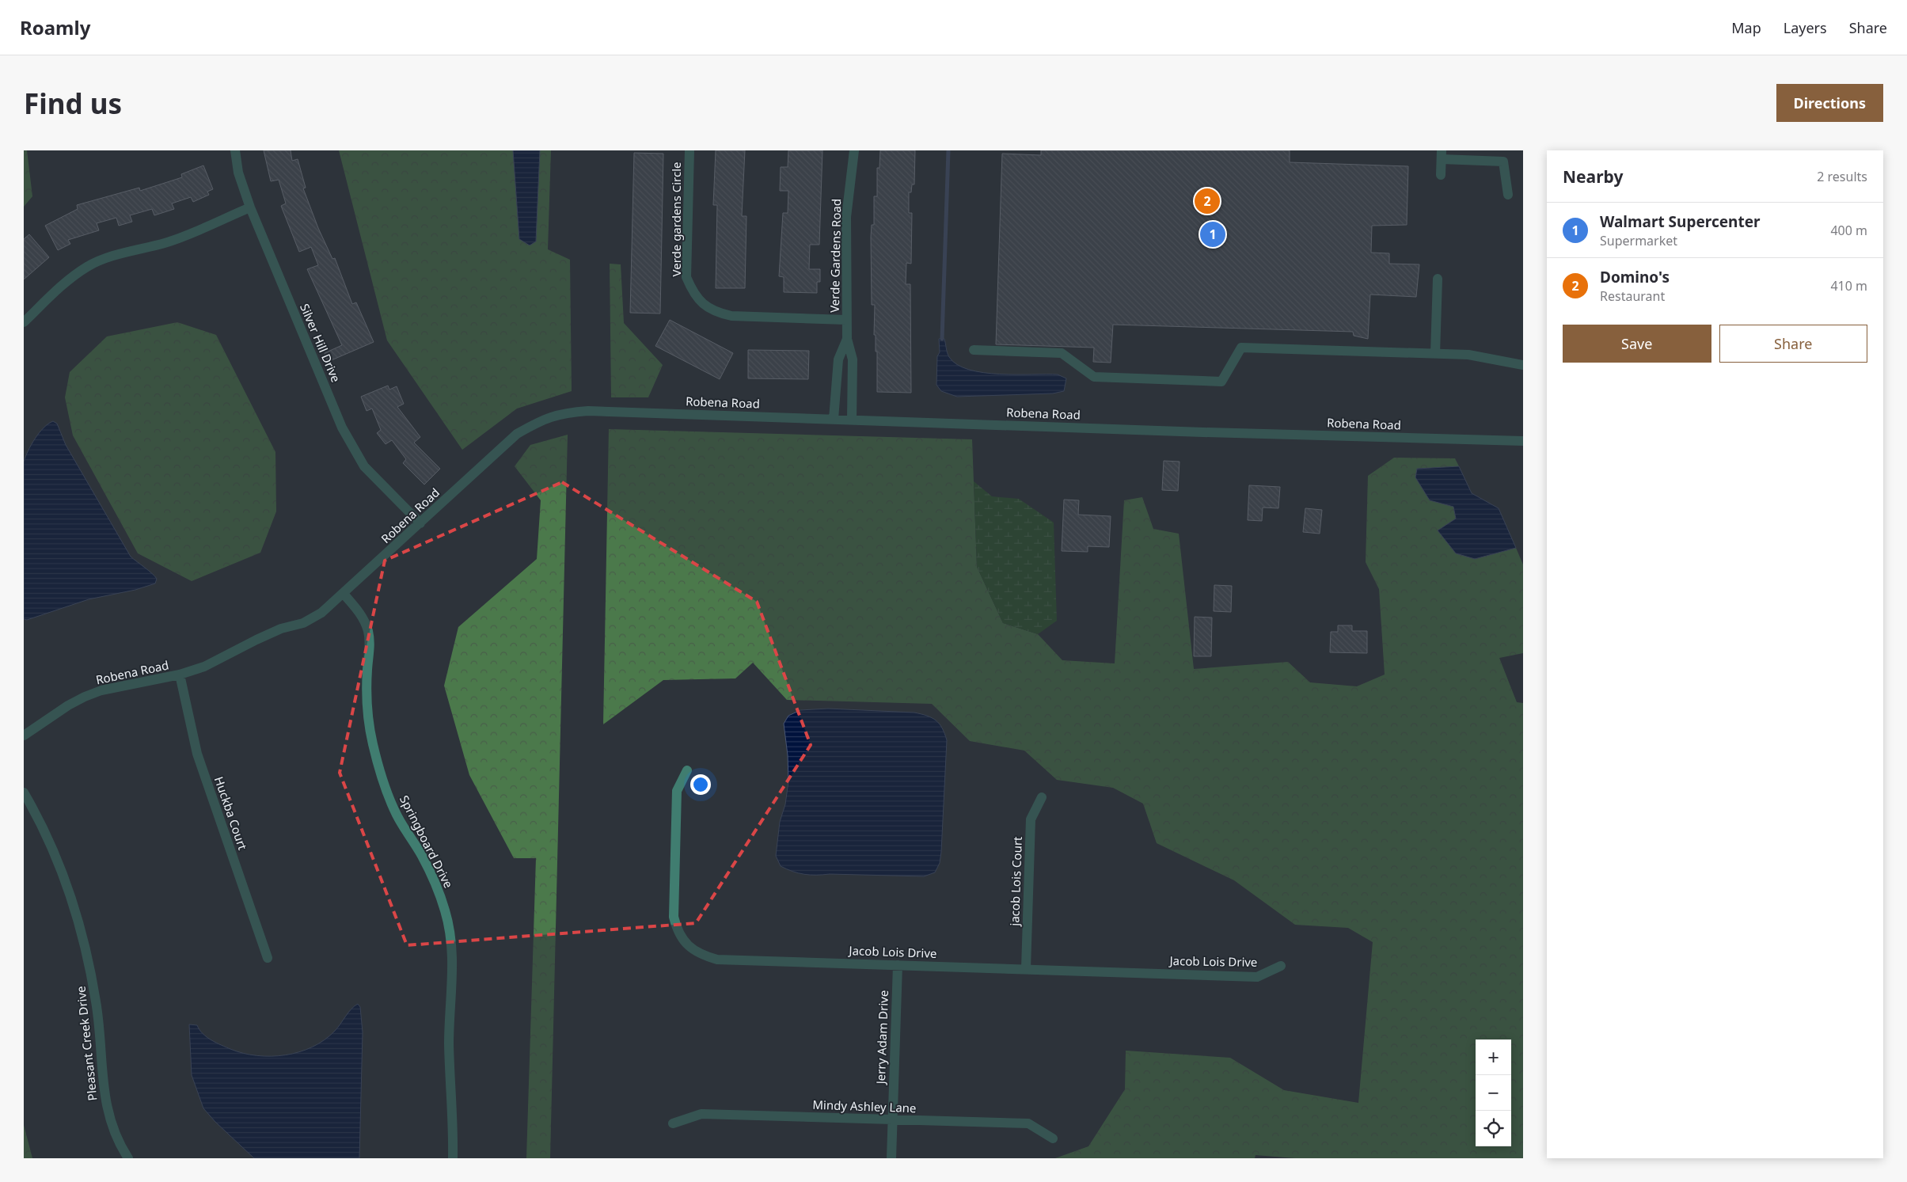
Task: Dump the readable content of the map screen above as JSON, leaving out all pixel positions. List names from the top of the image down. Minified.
{"streets":{"street":["Verde gardens Circle","Verde Gardens Road","Silver Hill Drive","Robena Road","Huckba Court","Springboard Drive","jacob Lois Court","Jacob Lois Drive","Jerry Adam Drive","Pleasant Creek Drive","Mindy Ashley Lane"]},"crossings":[["Verde gardens Circle","Verde Gardens Road"],["Verde Gardens Road","Robena Road"],["Silver Hill Drive","Robena Road"],["Robena Road","Huckba Court"],["Robena Road","Springboard Drive"],["jacob Lois Court","Jacob Lois Drive"],["Jacob Lois Drive","Jerry Adam Drive"],["Jerry Adam Drive","Mindy Ashley Lane"]],"page":{"header":"Roamly","nav":["Map","Layers","Share"],"buttons":["Directions",["Save","Share"]],"title":"Find us","heading":["Nearby","2 results"],"pins":["2","1"],"list":[{"mark":"1","name":"Walmart Supercenter","note":"Supermarket","value":"400 m"},{"mark":"2","name":"Domino's","note":"Restaurant","value":"410 m"}],"map_buttons":["+","−"]}}
